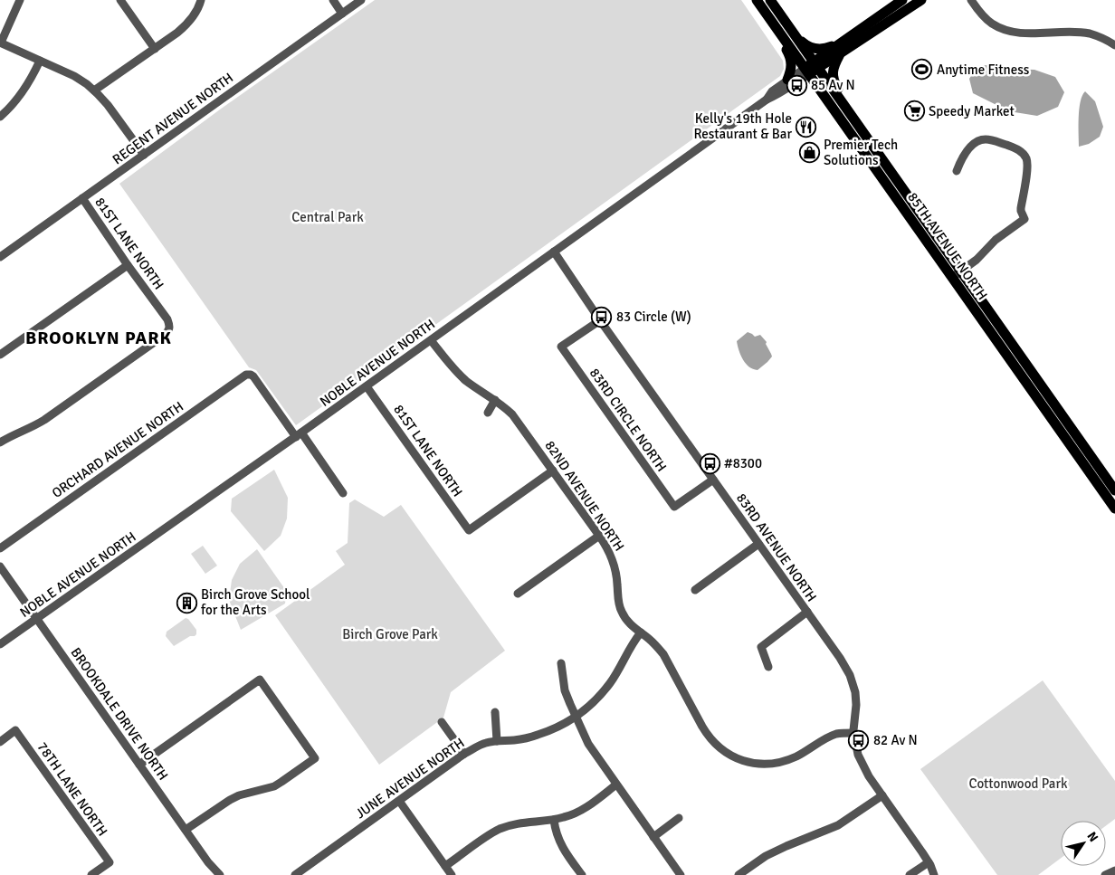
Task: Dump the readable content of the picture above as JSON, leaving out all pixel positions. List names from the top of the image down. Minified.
{"streets":{"main road":["85TH AVENUE NORTH"],"street":["REGENT AVENUE NORTH","81ST LANE NORTH","NOBLE AVENUE NORTH","83RD CIRCLE NORTH","ORCHARD AVENUE NORTH","82ND AVENUE NORTH","83RD AVENUE NORTH","BROOKDALE DRIVE NORTH","JUNE AVENUE NORTH","78TH LANE NORTH"]},"crossings":[["REGENT AVENUE NORTH","81ST LANE NORTH"],["81ST LANE NORTH","NOBLE AVENUE NORTH"],["81ST LANE NORTH","82ND AVENUE NORTH"],["85TH AVENUE NORTH","NOBLE AVENUE NORTH"],["NOBLE AVENUE NORTH","ORCHARD AVENUE NORTH"],["NOBLE AVENUE NORTH","82ND AVENUE NORTH"],["NOBLE AVENUE NORTH","83RD AVENUE NORTH"],["NOBLE AVENUE NORTH","BROOKDALE DRIVE NORTH"],["83RD CIRCLE NORTH","83RD AVENUE NORTH"],["82ND AVENUE NORTH","83RD AVENUE NORTH"],["82ND AVENUE NORTH","JUNE AVENUE NORTH"]],"districts":["BROOKLYN PARK"],"parks":["Central Park","Birch Grove Park","Cottonwood Park"],"places":{"sports":["Anytime Fitness"],"bus stop":["85 Av N","83 Circle (W)","#8300","82 Av N"],"supermarket":["Speedy Market"],"restaurant":["Kelly's 19th Hole Restaurant & Bar"],"shop":["Premier Tech Solutions"],"building":["Birch Grove School for the Arts"]},"north":"top right"}
